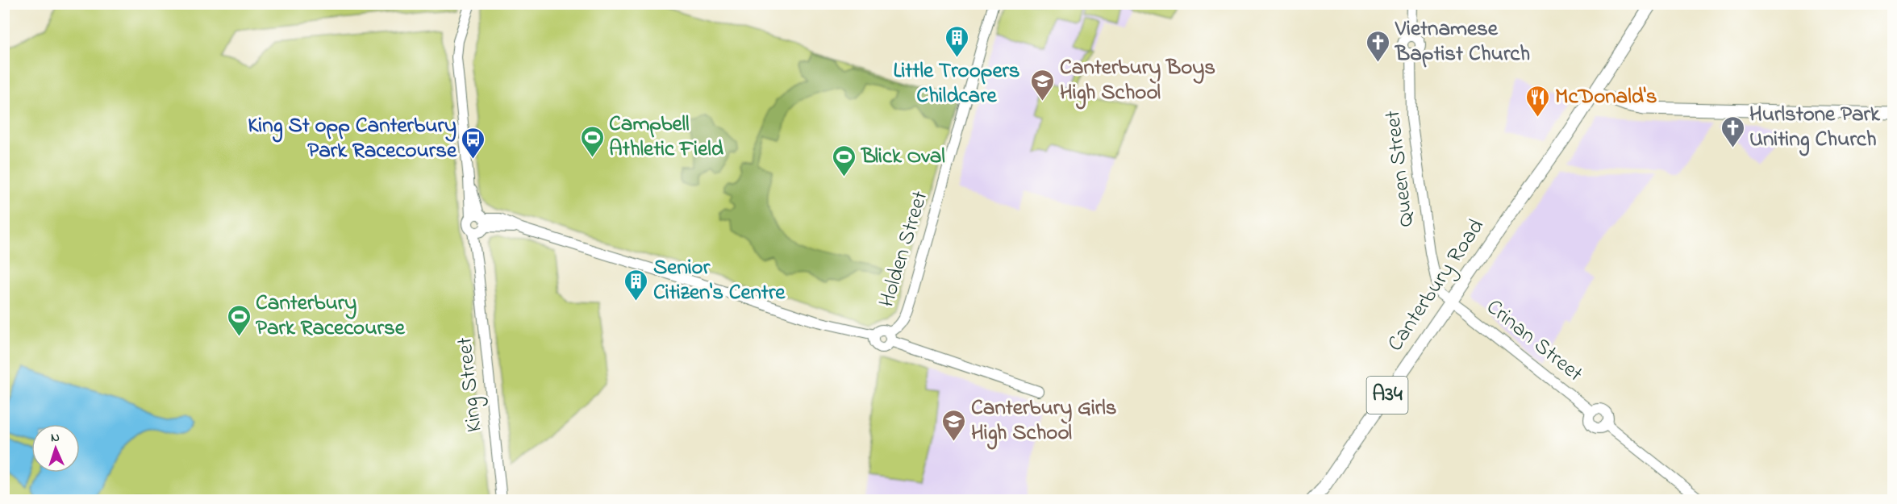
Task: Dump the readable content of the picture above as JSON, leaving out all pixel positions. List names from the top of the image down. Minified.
{"streets":{"highway":["Canterbury Road","A34"],"street":["Queen Street","Holden Street","Crinan Street","King Street"]},"crossings":[["Queen Street","Canterbury Road"],["Queen Street","Crinan Street"],["Canterbury Road","Crinan Street"]],"places":{"building":["Little Troopers Childcare","Senior Citizen's Centre"],"church":["Vietnamese Baptist Church","Hurlstone Park Uniting Church"],"school or university":["Canterbury Boys High School","Canterbury Girls High School"],"restaurant":["McDonald's"],"sports":["Campbell Athletic Field","Blick Oval","Canterbury Park Racecourse"],"bus stop":["King St opp Canterbury Park Racecourse"]},"north":"top"}
